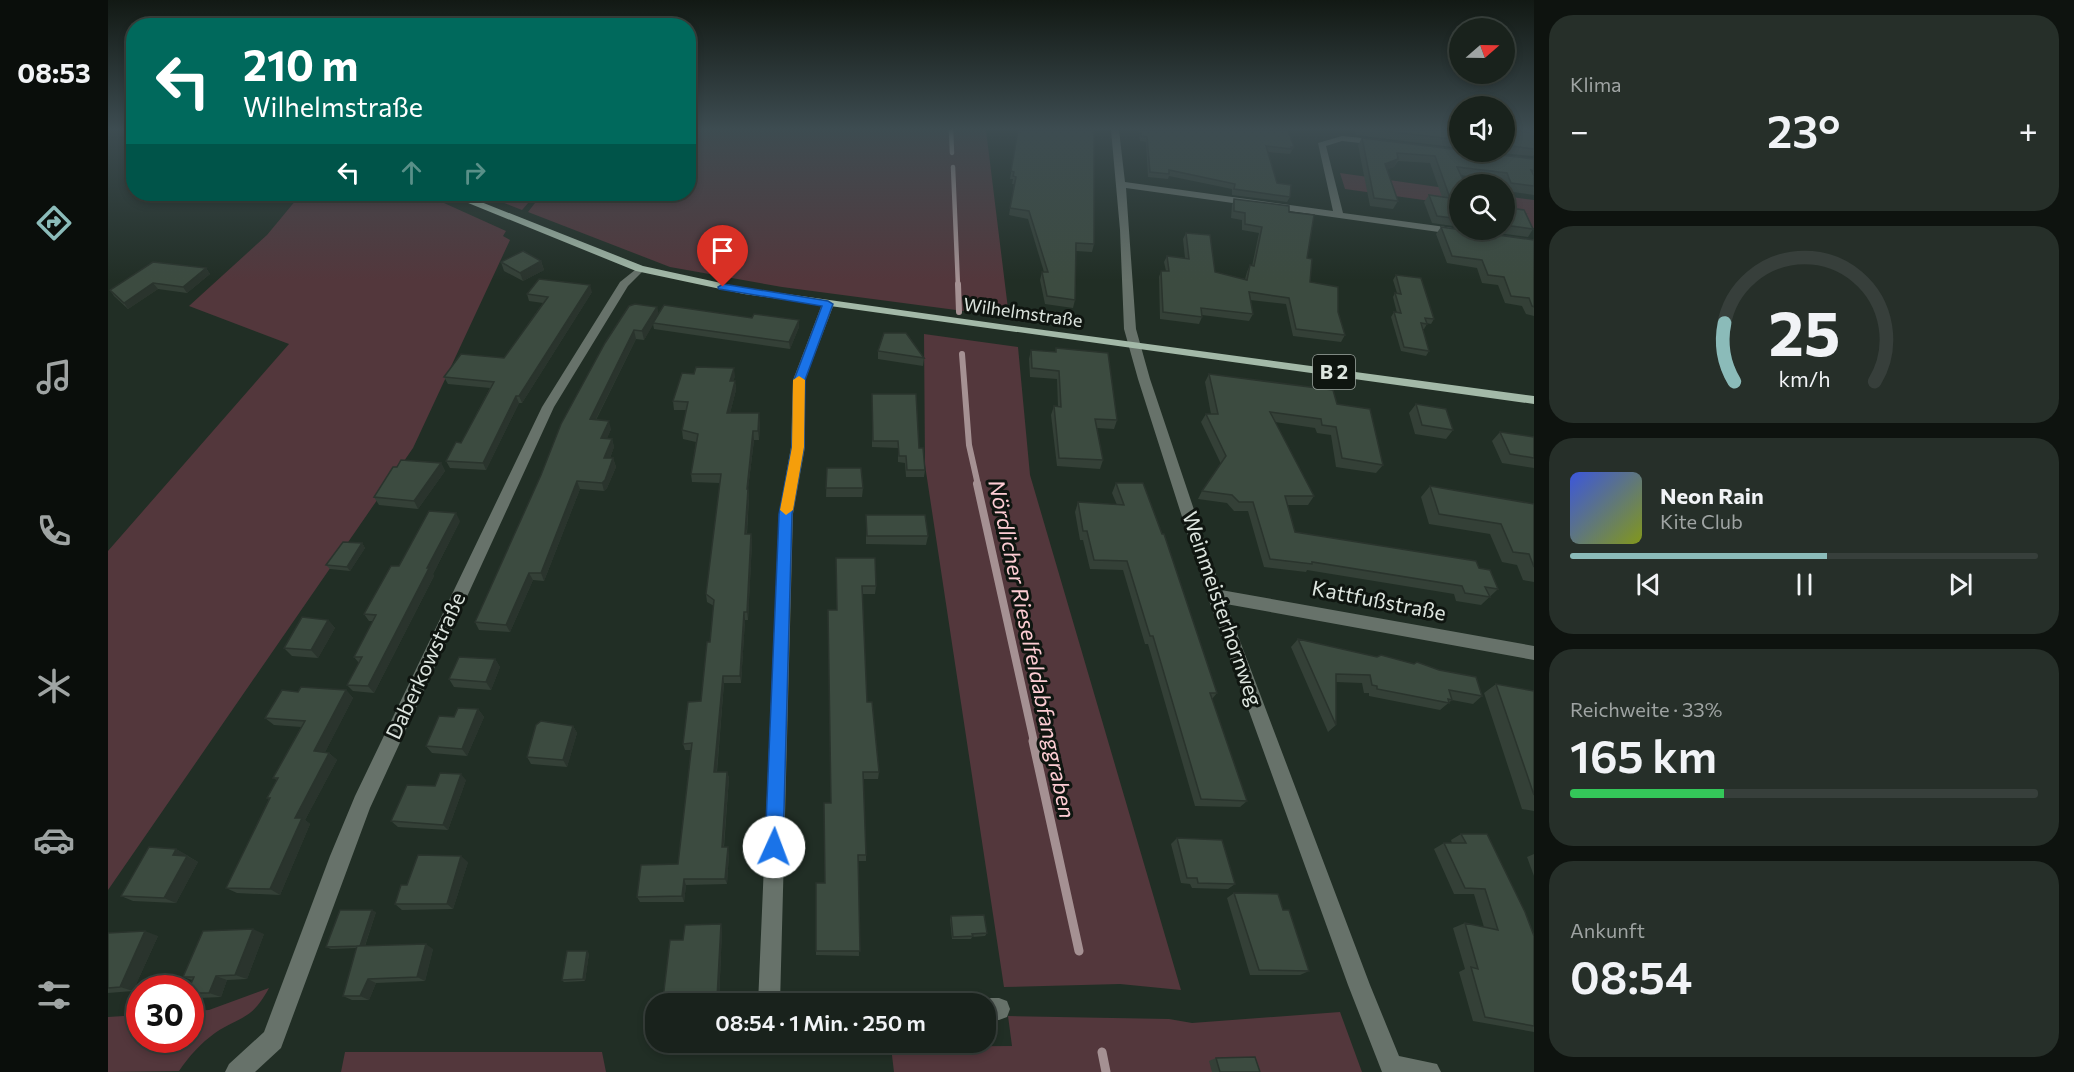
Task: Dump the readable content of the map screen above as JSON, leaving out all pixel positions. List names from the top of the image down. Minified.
{"streets":{"main road":["Wilhelmstraße","B 2"],"street":["Kattfußstraße","Weinmeisterhornweg","Daberkowstraße"]},"crossings":[["Wilhelmstraße","Weinmeisterhornweg"],["Wilhelmstraße","Daberkowstraße"],["Kattfußstraße","Weinmeisterhornweg"]],"water":["Nördlicher Rieselfeldabfanggraben"],"north":"right","page":{"tabs":"08:53","tile":["Klima",["Reichweite · 33%","165 km"],["Ankunft","08:54"]],"turn":["210 m","Wilhelmstraße"],"heat":["−","23°","+"],"song":["Neon Rain","Kite Club"],"limit":"30","trip":"08:54 · 1 Min. · 250 m","gauge":["25","km/h"]}}
